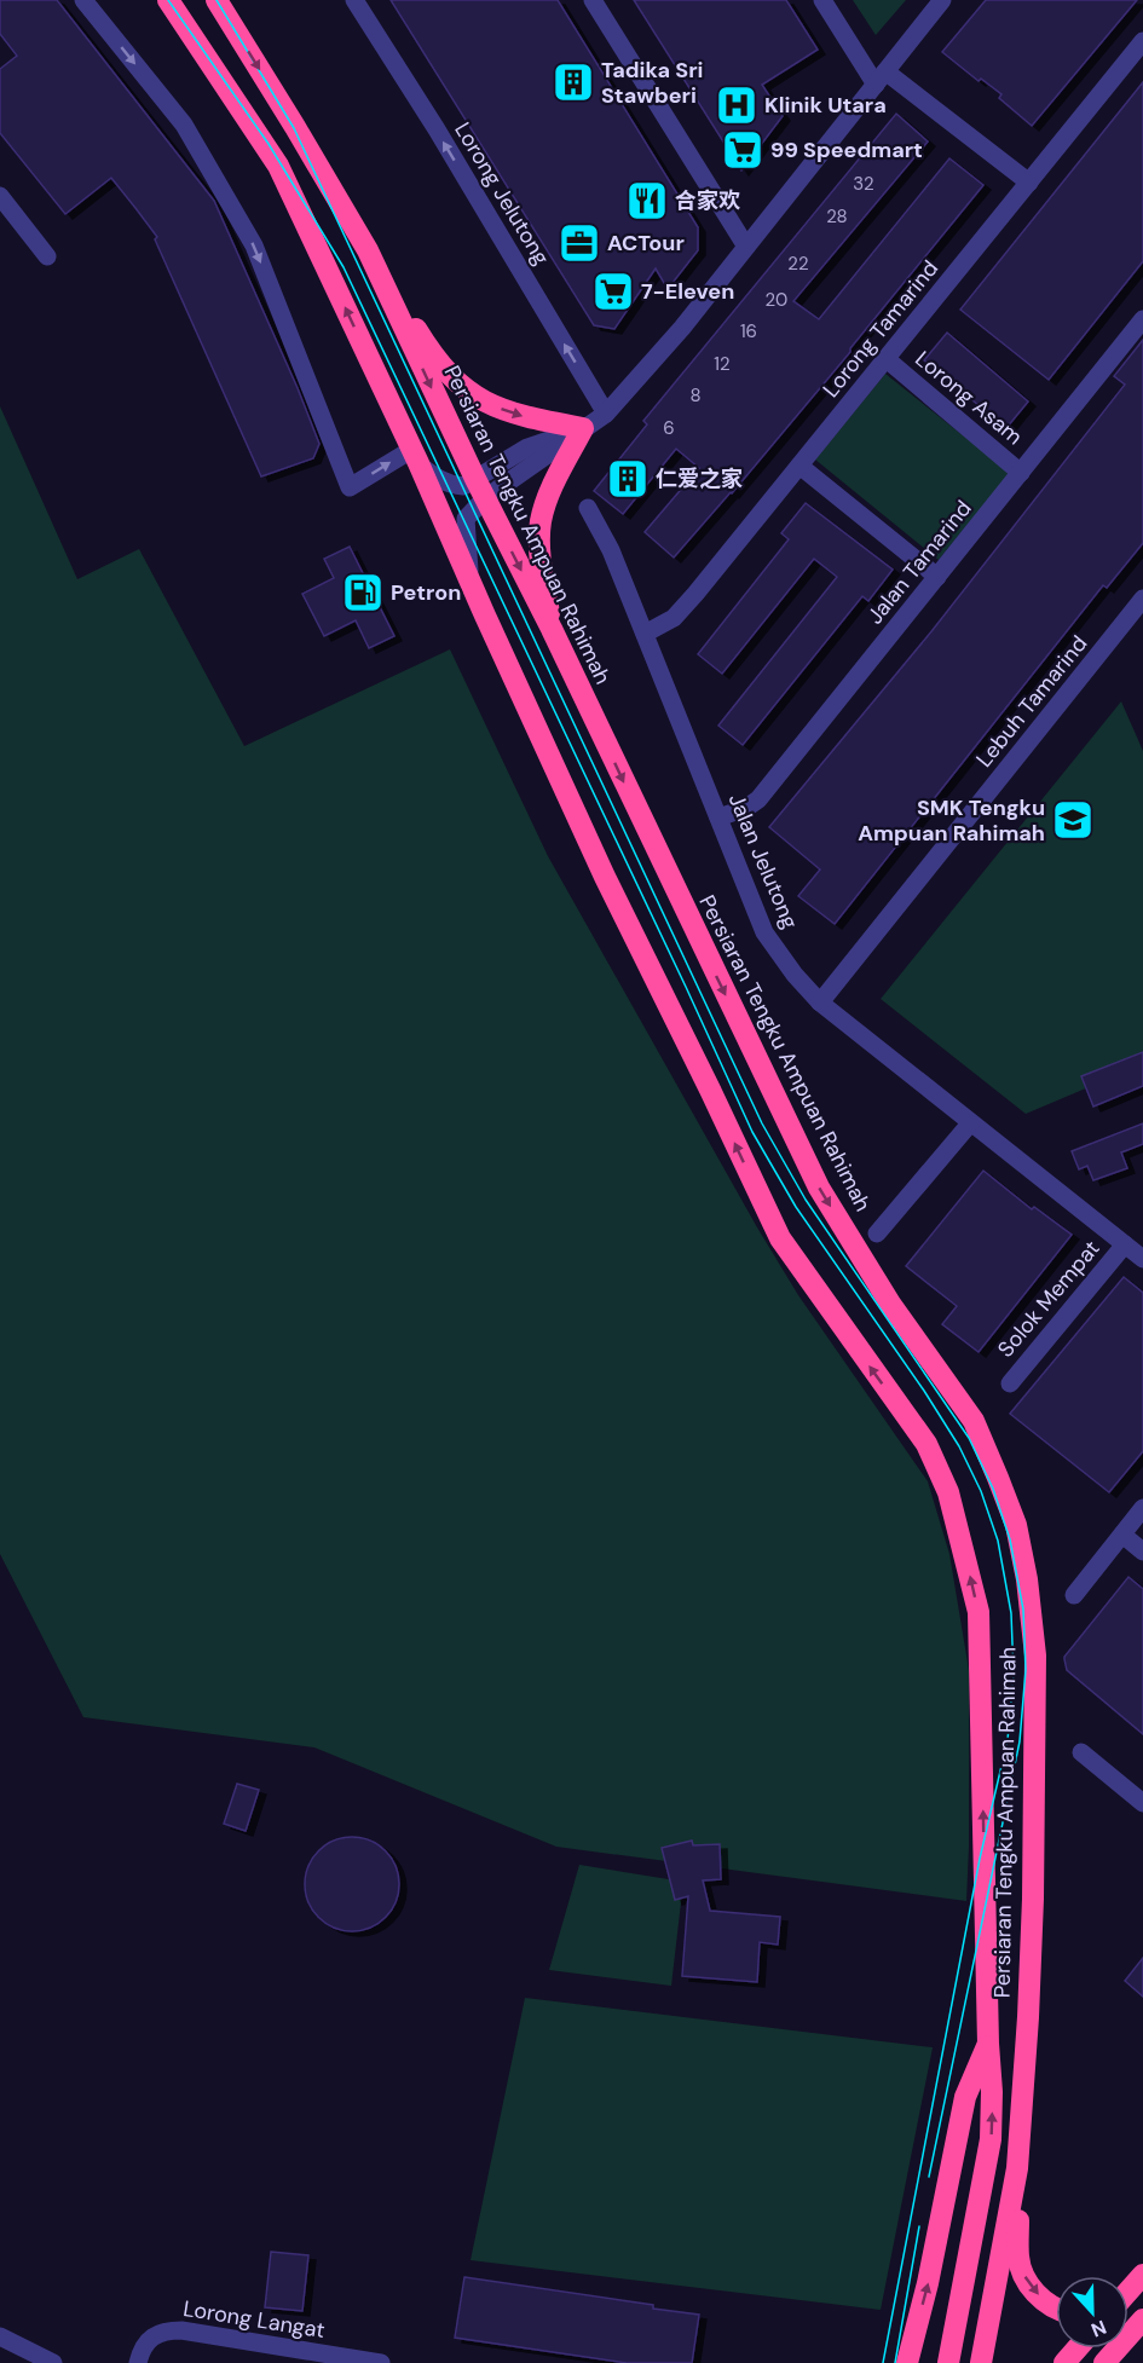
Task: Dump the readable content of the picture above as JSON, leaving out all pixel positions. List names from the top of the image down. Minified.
{"streets":{"highway":["Persiaran Tengku Ampuan Rahimah"],"street":["Lorong Jelutong","Lorong Tamarind","Lorong Asam","Jalan Tamarind","Lebuh Tamarind","Jalan Jelutong","Solok Mempat","Lorong Langat"]},"crossings":[["Lorong Tamarind","Lorong Asam"],["Lorong Tamarind","Jalan Jelutong"],["Lorong Asam","Jalan Tamarind"],["Jalan Tamarind","Jalan Jelutong"],["Lebuh Tamarind","Jalan Jelutong"],["Jalan Jelutong","Solok Mempat"]],"one_way":["Lorong Jelutong"],"places":{"building":["Tadika Sri Stawberi","仁爱之家"],"hospital":["Klinik Utara"],"supermarket":["99 Speedmart","7-Eleven"],"restaurant":["合家欢"],"office":["ACTour"],"fuel station":["Petron"],"school or university":["SMK Tengku Ampuan Rahimah"]},"house_numbers":["32","28","22","20","16","12","8","6"],"north":"bottom"}
